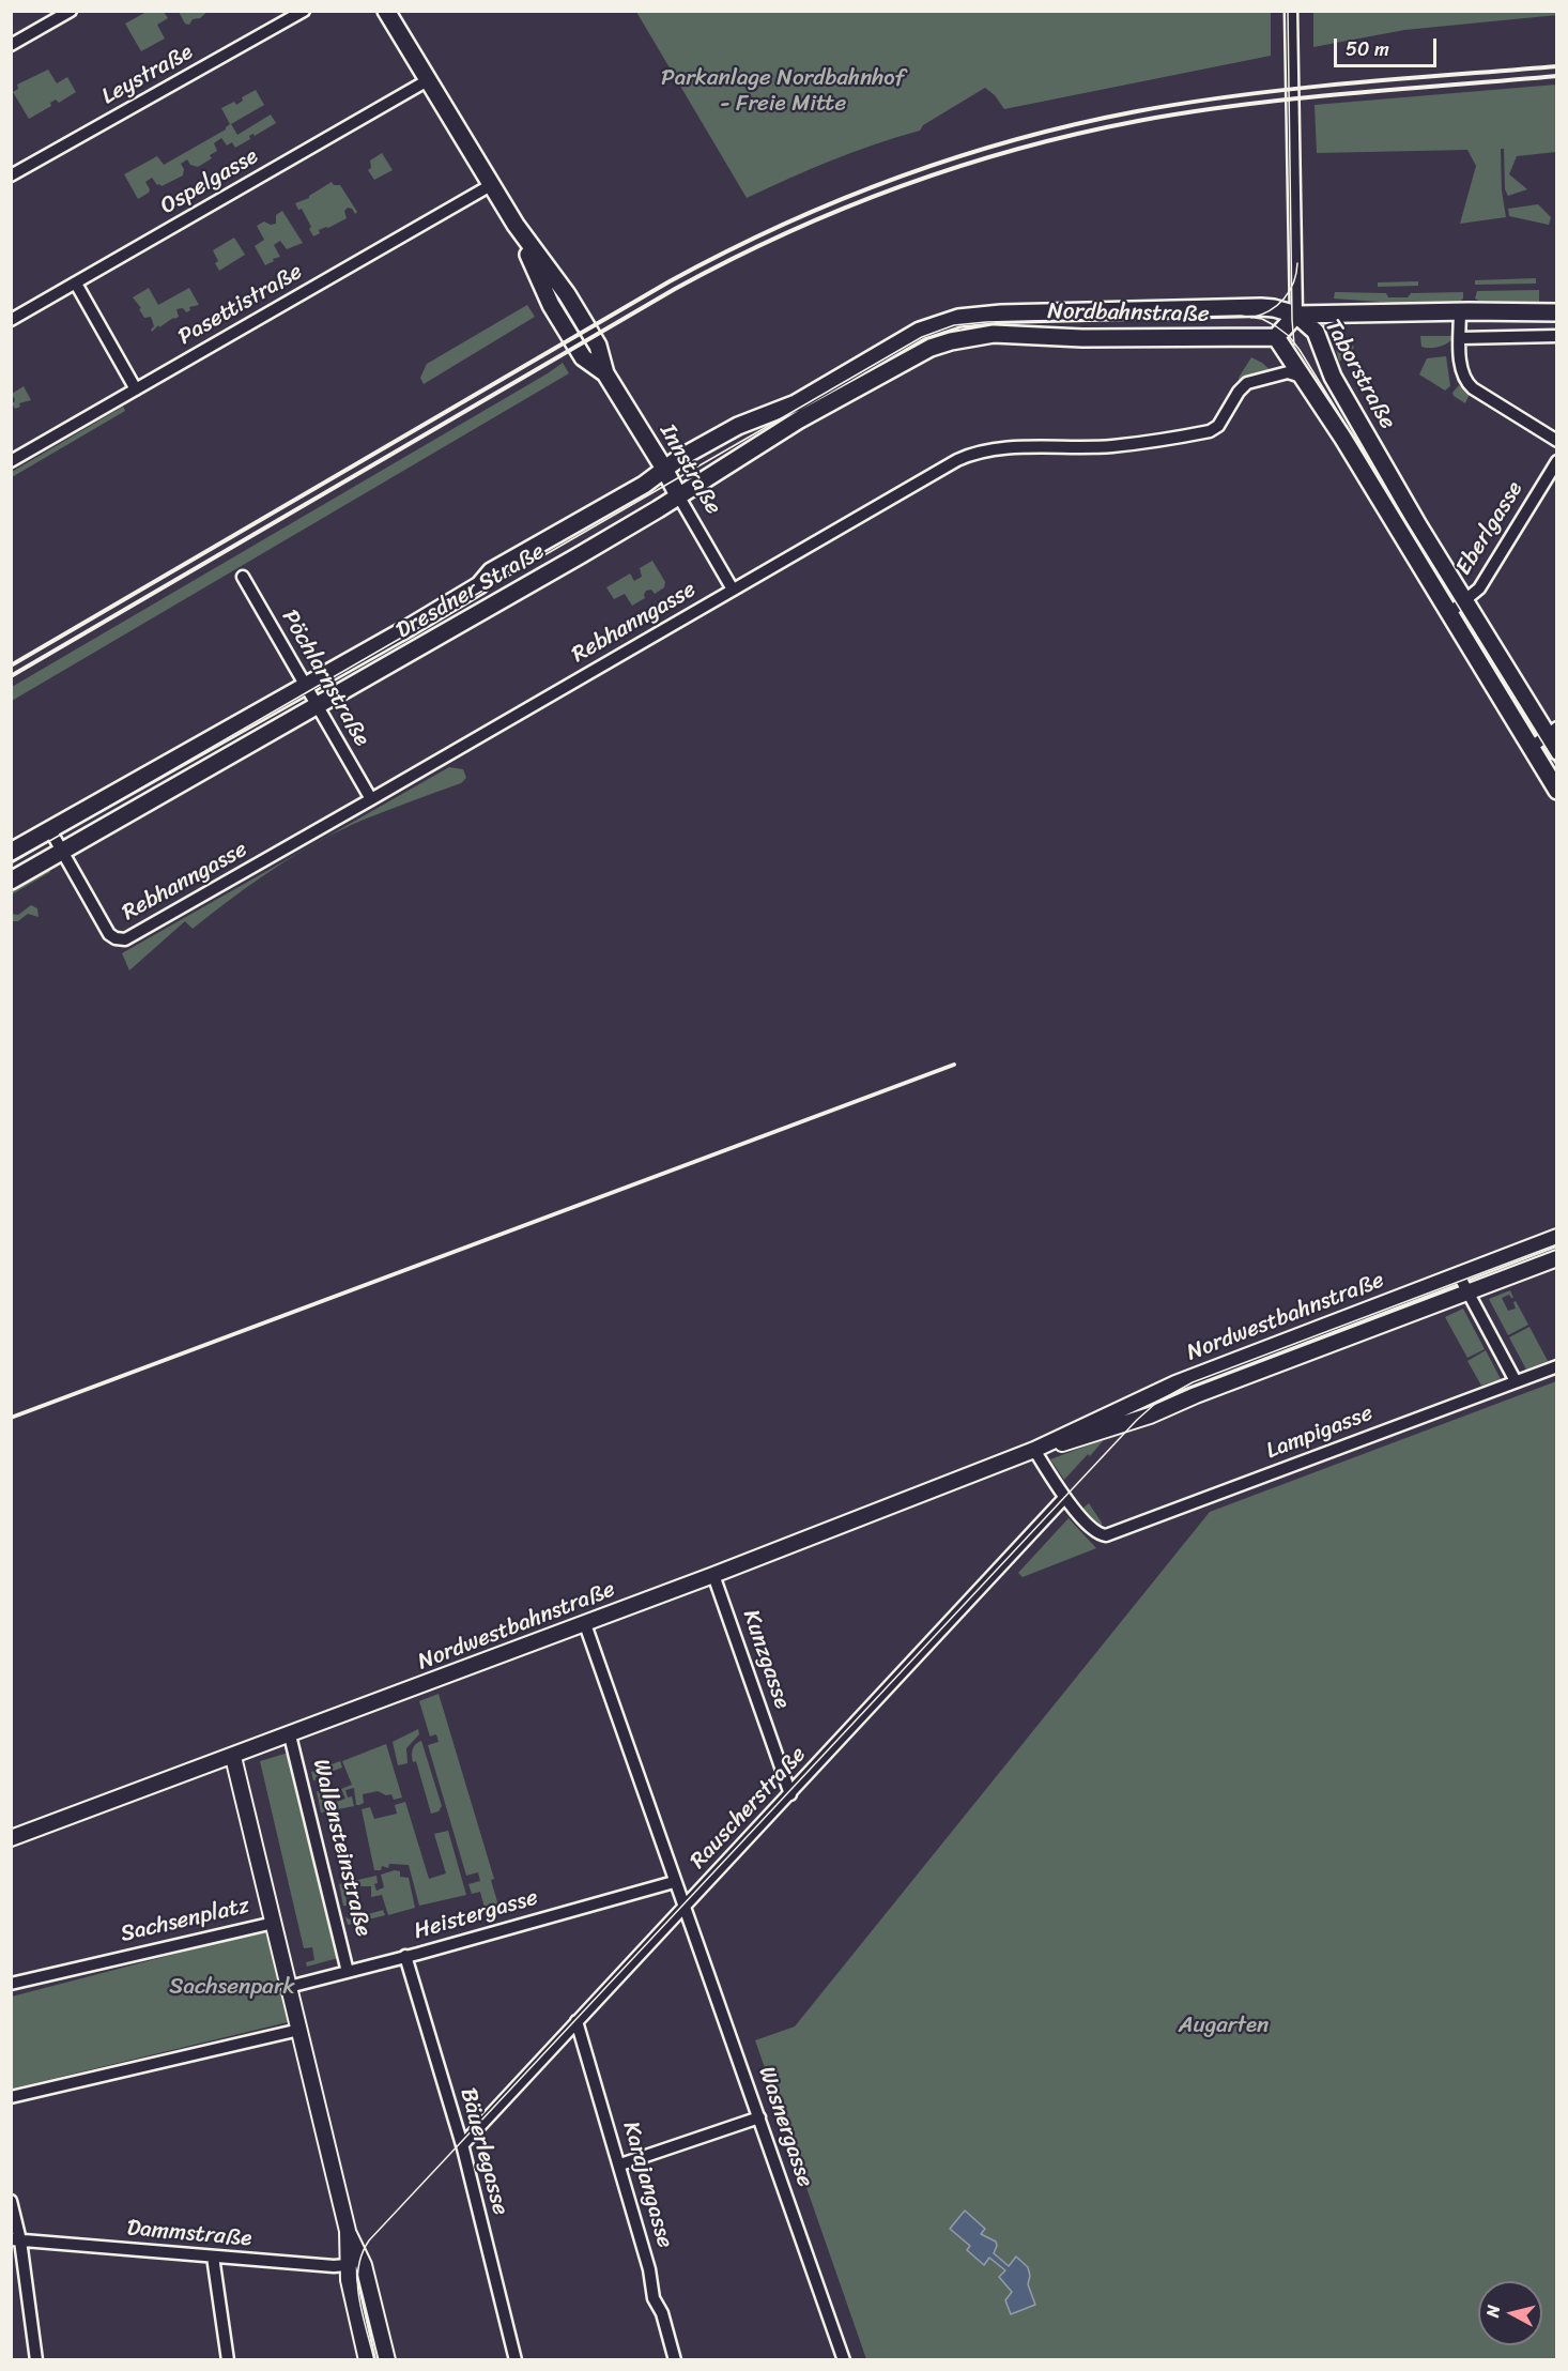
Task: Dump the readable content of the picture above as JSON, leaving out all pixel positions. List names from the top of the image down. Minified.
{"streets":{"main road":["Nordbahnstraße","Taborstraße","Innstraße","Dresdner Straße"],"street":["Leystraße","Ospelgasse","Pasettistraße","Eberlgasse","Rebhanngasse","Pöchlarnstraße","Nordwestbahnstraße","Lampigasse","Kunzgasse","Rauscherstraße","Wallensteinstraße","Heistergasse","Sachsenplatz","Wasnergasse","Bäuerlegasse","Karajangasse","Dammstraße"]},"crossings":[["Ospelgasse","Innstraße"],["Pasettistraße","Innstraße"],["Nordbahnstraße","Taborstraße"],["Nordbahnstraße","Dresdner Straße"],["Taborstraße","Eberlgasse"],["Taborstraße","Rebhanngasse"],["Innstraße","Dresdner Straße"],["Innstraße","Rebhanngasse"],["Dresdner Straße","Rebhanngasse"],["Dresdner Straße","Pöchlarnstraße"],["Rebhanngasse","Pöchlarnstraße"],["Nordwestbahnstraße","Kunzgasse"],["Nordwestbahnstraße","Wallensteinstraße"],["Nordwestbahnstraße","Wasnergasse"],["Lampigasse","Rauscherstraße"],["Kunzgasse","Rauscherstraße"],["Rauscherstraße","Wasnergasse"],["Rauscherstraße","Bäuerlegasse"],["Rauscherstraße","Karajangasse"],["Wallensteinstraße","Heistergasse"],["Heistergasse","Sachsenplatz"],["Heistergasse","Wasnergasse"],["Heistergasse","Bäuerlegasse"]],"parks":["Parkanlage Nordbahnhof - Freie Mitte","Sachsenpark","Augarten"],"scale_bar":"50 m","north":"left"}
